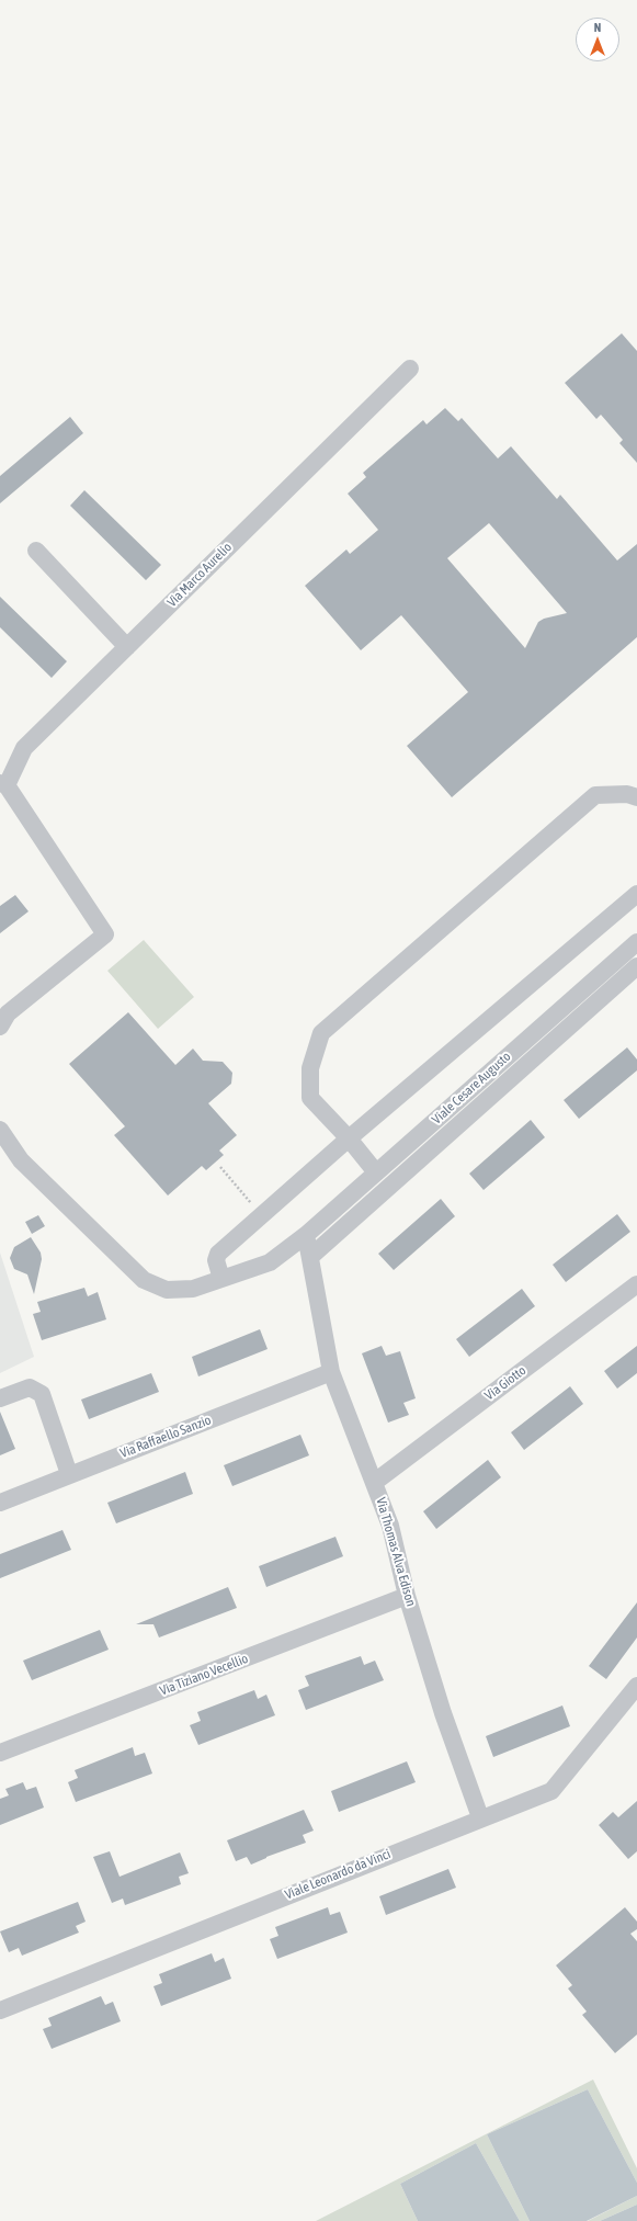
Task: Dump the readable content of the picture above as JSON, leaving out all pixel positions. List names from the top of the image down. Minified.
{"streets":{"street":["Via Marco Aurelio","Viale Cesare Augusto","Via Giotto","Via Raffaello Sanzio","Via Thomas Alva Edison","Via Tiziano Vecellio","Viale Leonardo da Vinci"]},"crossings":[["Viale Cesare Augusto","Via Thomas Alva Edison"],["Via Giotto","Via Thomas Alva Edison"],["Via Raffaello Sanzio","Via Thomas Alva Edison"],["Via Thomas Alva Edison","Via Tiziano Vecellio"],["Via Thomas Alva Edison","Viale Leonardo da Vinci"]],"north":"top"}
